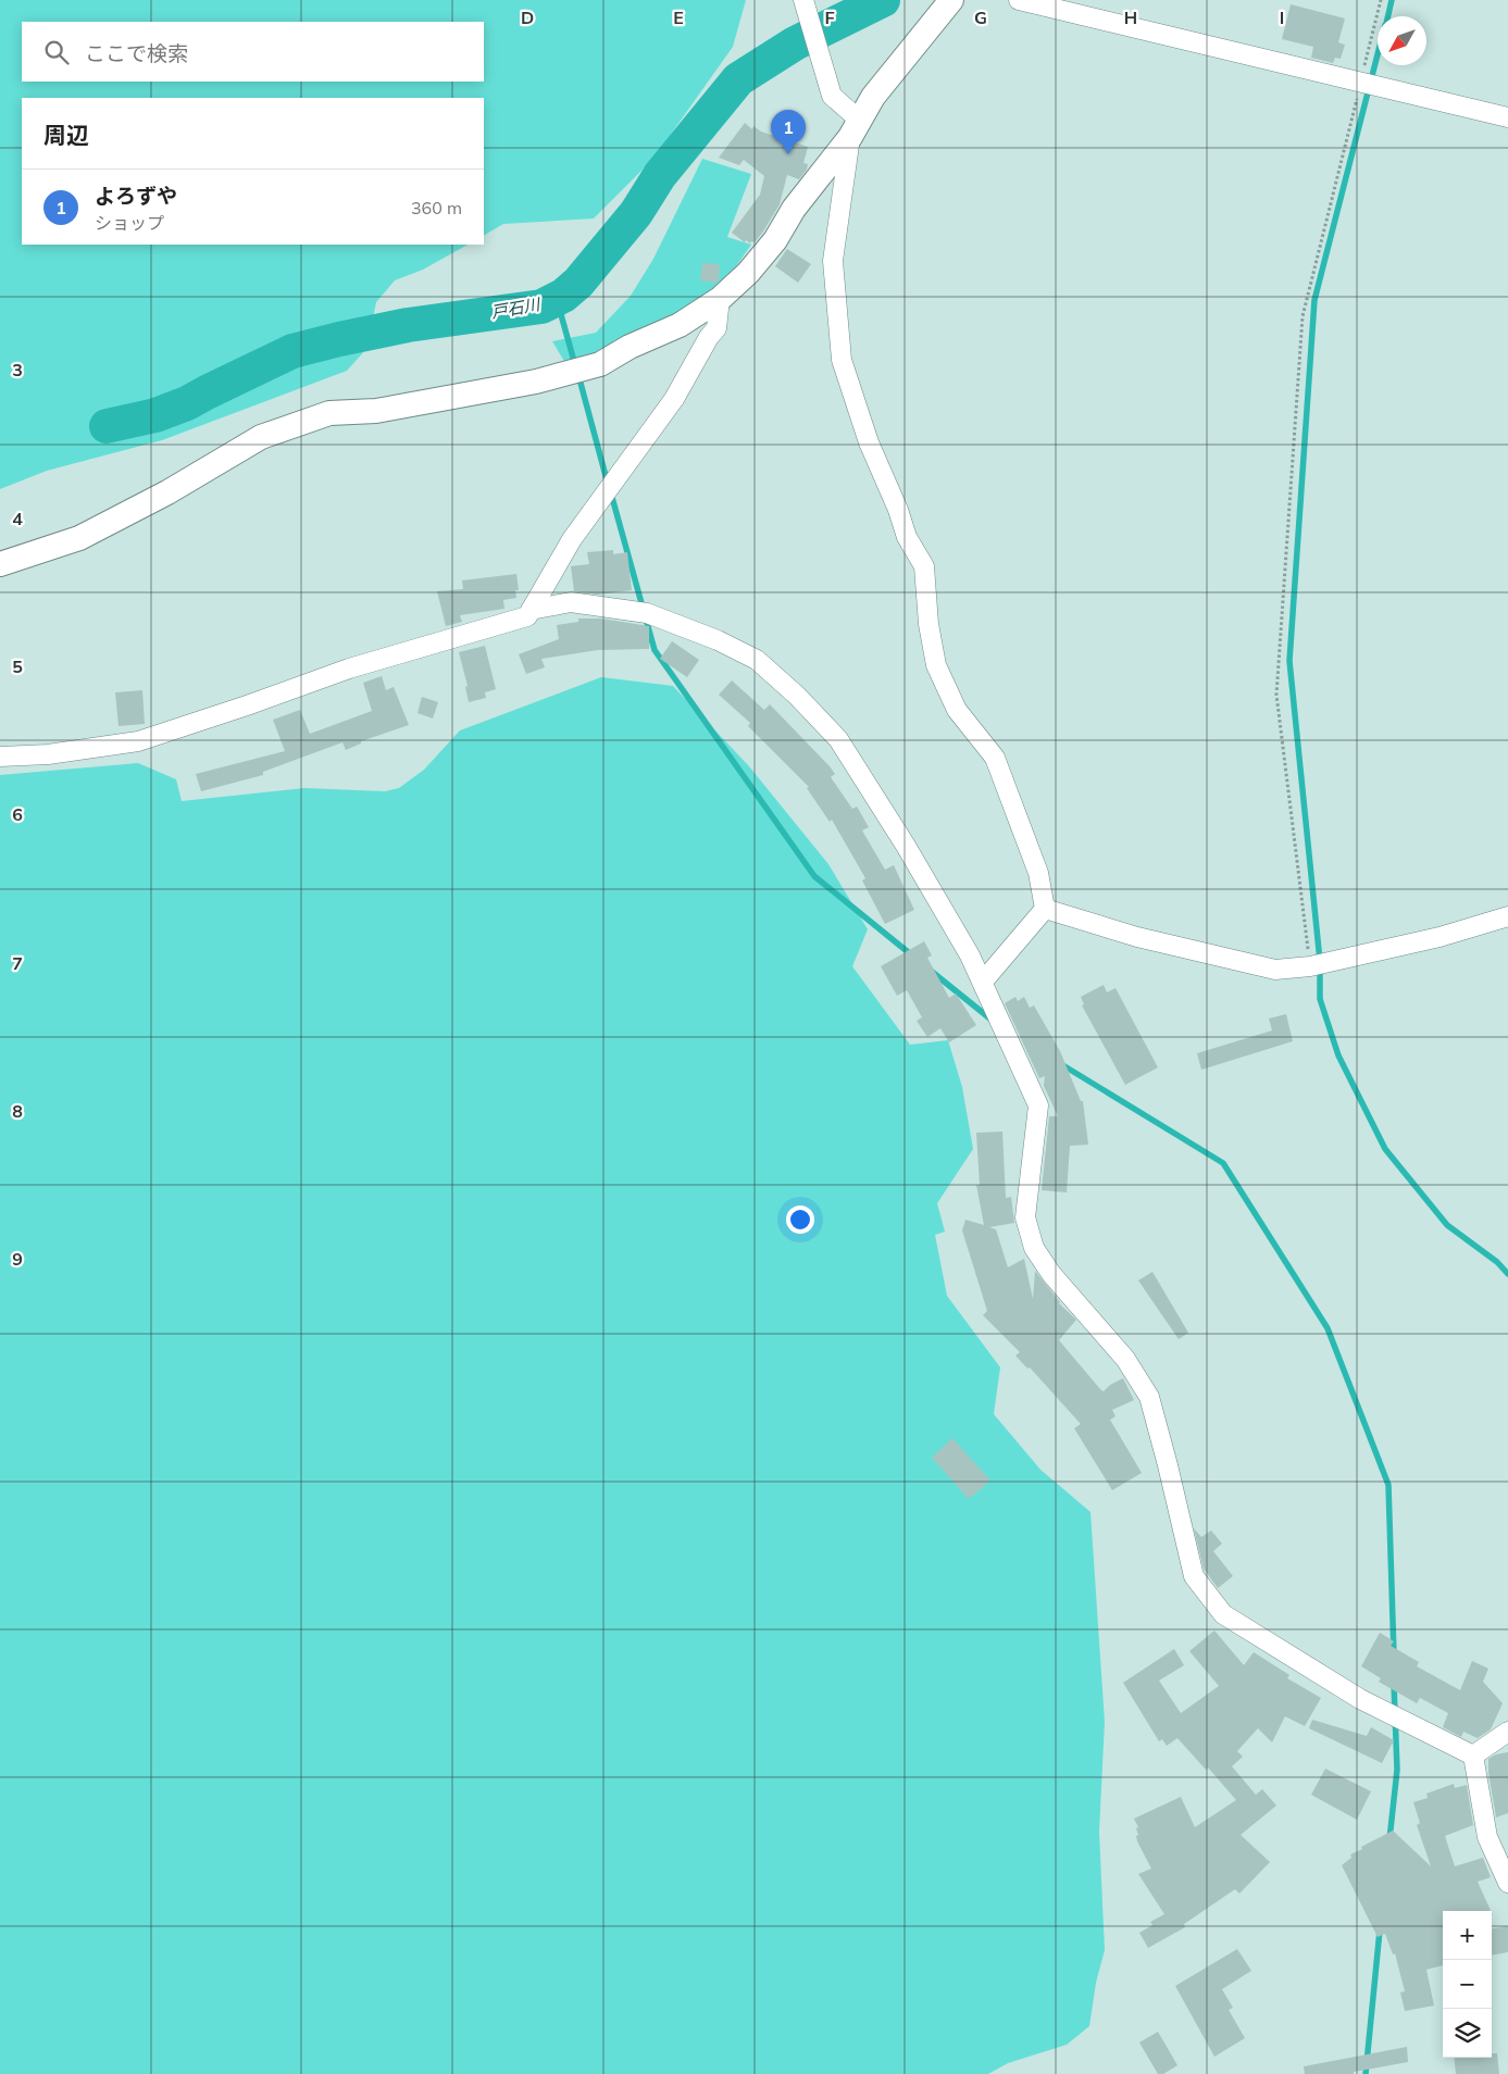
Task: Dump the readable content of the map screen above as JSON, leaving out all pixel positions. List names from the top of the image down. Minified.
{"water":["戸石川"],"north":"bottom left","page":{"search":"ここで検索","heading":"周辺","pins":"1","list":[{"mark":"1","name":"よろずや","note":"ショップ","value":"360 m"}],"map_buttons":["+","−"]},"grid":{"columns":["D","E","F","G","H","I"],"rows":["3","4","5","6","7","8","9"]}}
